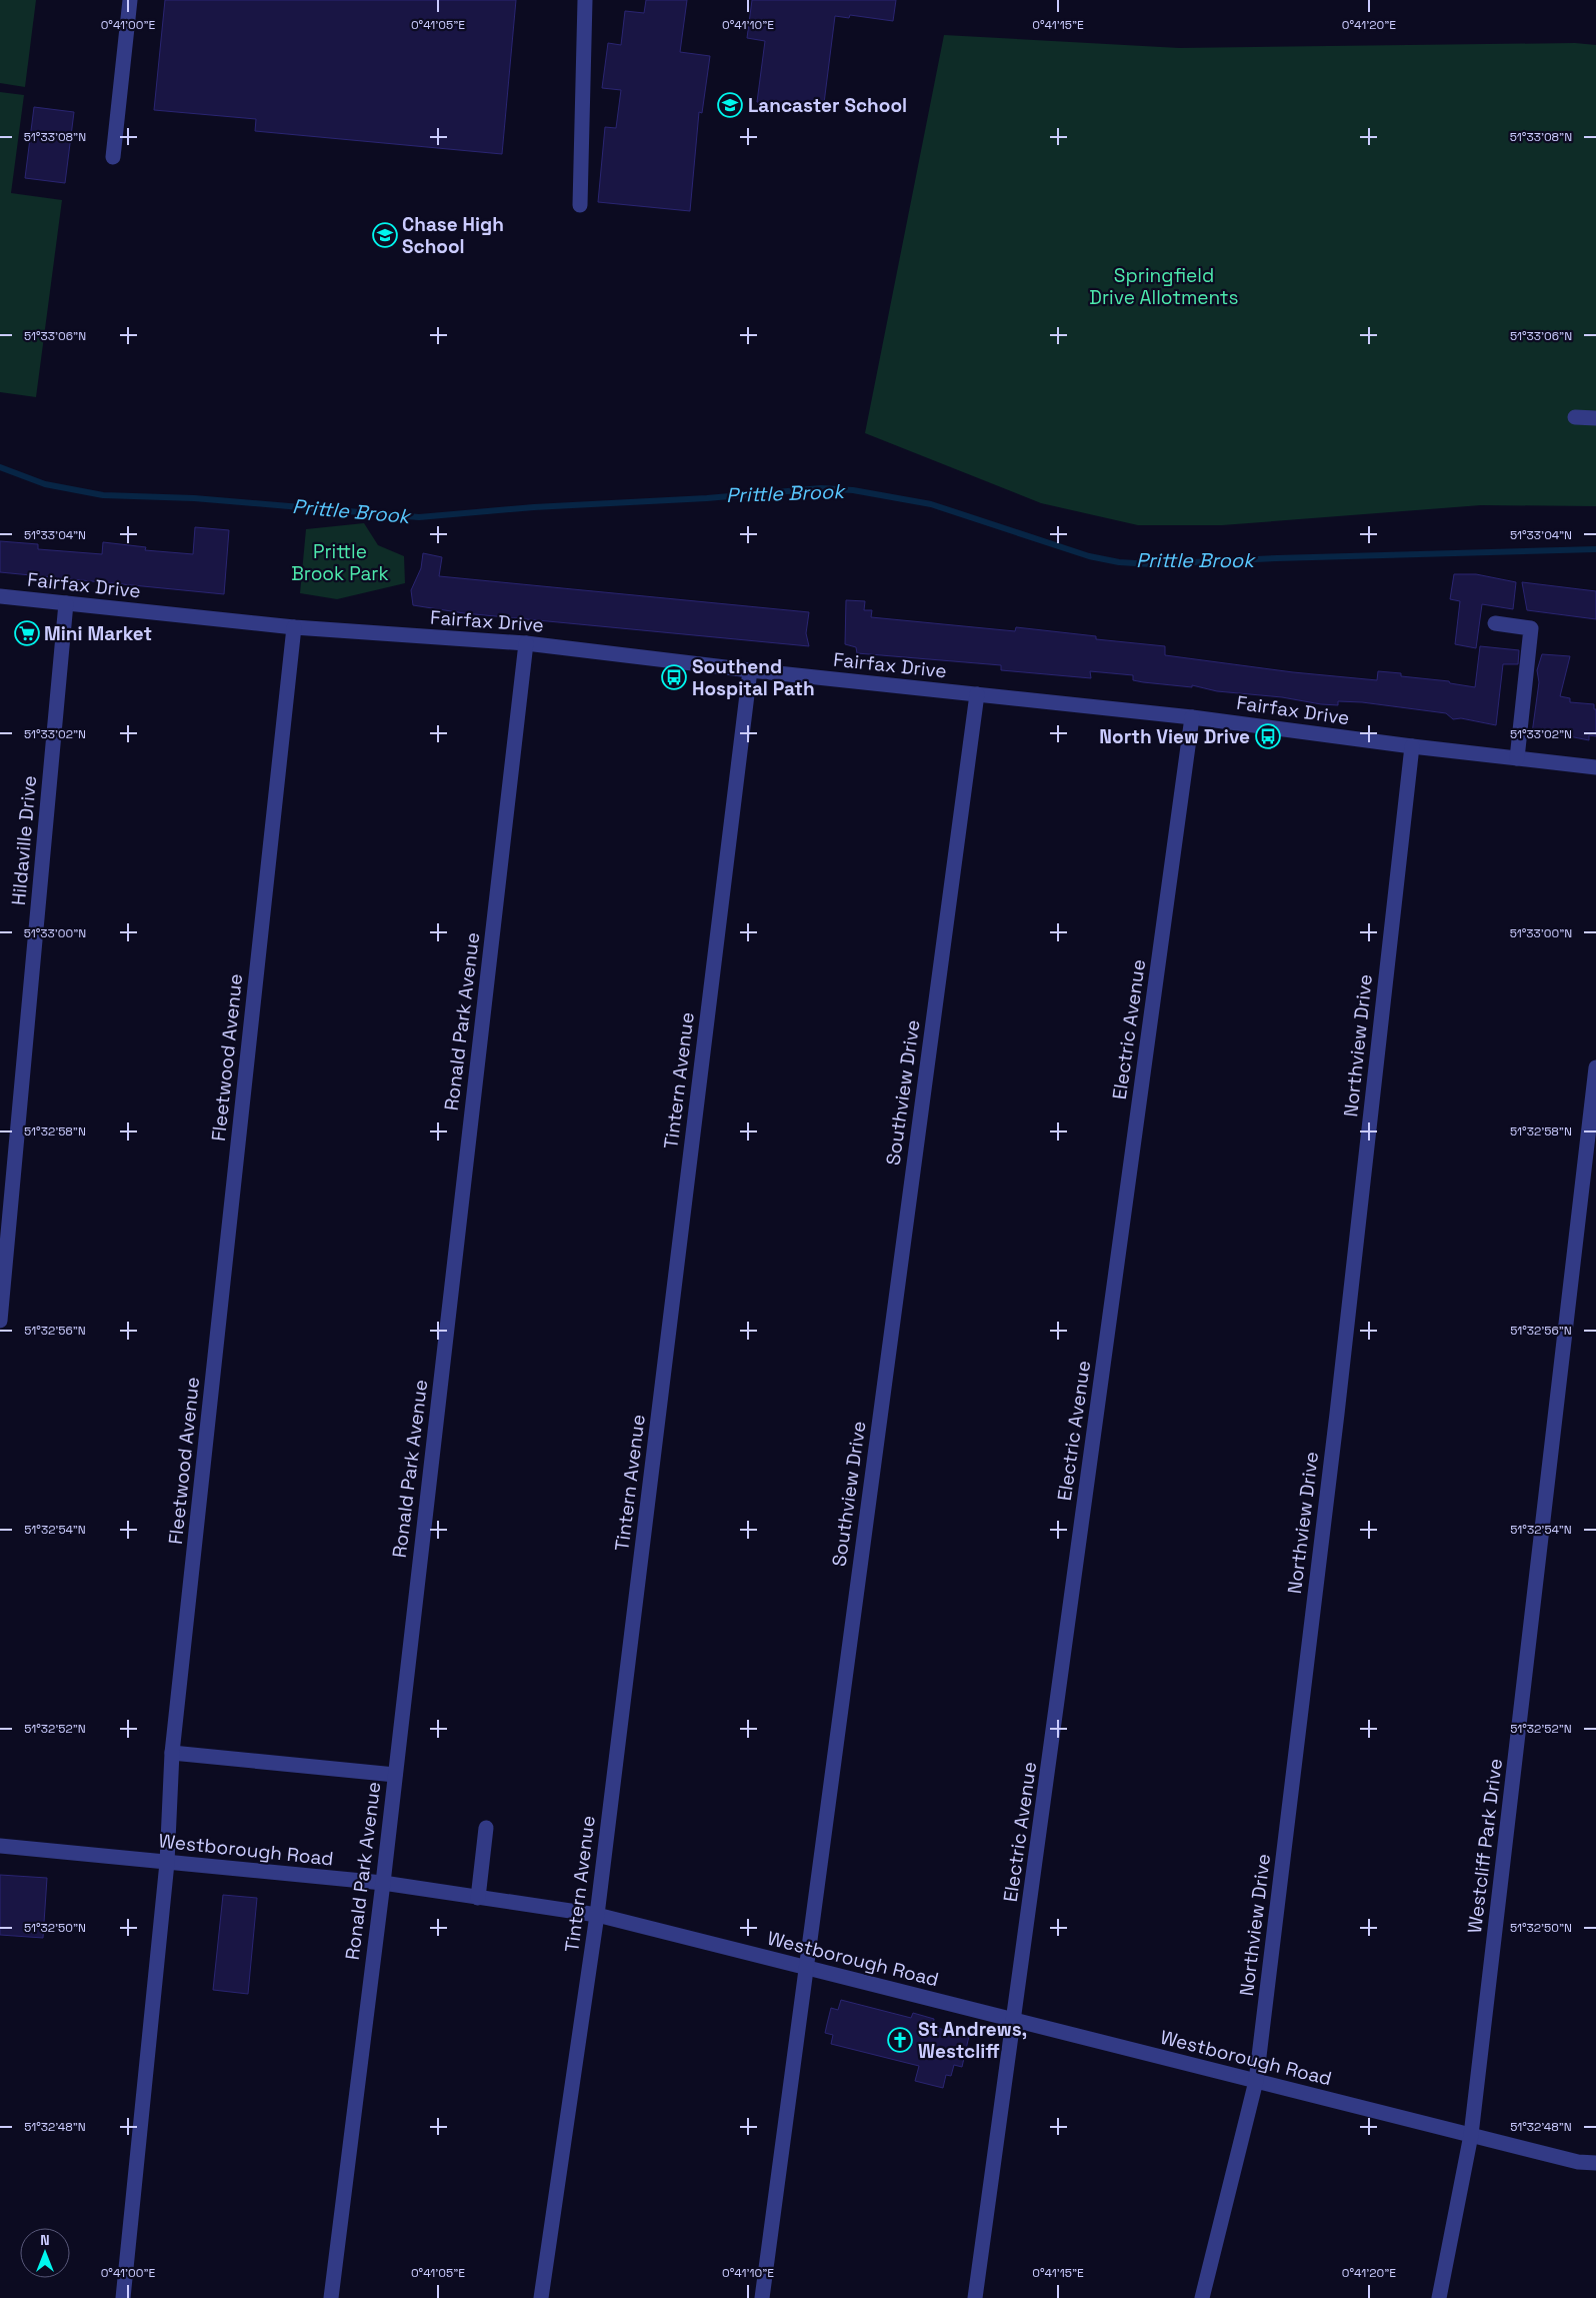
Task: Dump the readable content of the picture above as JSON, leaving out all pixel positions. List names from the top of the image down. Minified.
{"streets":{"street":["Fairfax Drive","Hildaville Drive","Ronald Park Avenue","Electric Avenue","Northview Drive","Fleetwood Avenue","Tintern Avenue","Southview Drive","Westcliff Park Drive","Westborough Road"]},"crossings":[["Fairfax Drive","Hildaville Drive"],["Fairfax Drive","Ronald Park Avenue"],["Fairfax Drive","Electric Avenue"],["Fairfax Drive","Northview Drive"],["Fairfax Drive","Fleetwood Avenue"],["Fairfax Drive","Tintern Avenue"],["Fairfax Drive","Southview Drive"],["Ronald Park Avenue","Westborough Road"],["Electric Avenue","Westborough Road"],["Northview Drive","Westborough Road"],["Fleetwood Avenue","Westborough Road"],["Tintern Avenue","Westborough Road"],["Southview Drive","Westborough Road"],["Westcliff Park Drive","Westborough Road"]],"water":["Prittle Brook"],"parks":["Springfield Drive Allotments","Prittle Brook Park"],"places":{"school or university":["Lancaster School","Chase High School"],"supermarket":["Mini Market"],"bus stop":["Southend Hospital Path","North View Drive"],"church":["St Andrews, Westcliff"]},"north":"top","coordinates":["0°41'00\"E","0°41'05\"E","0°41'10\"E","0°41'15\"E","0°41'20\"E","51°33'08\"N","51°33'06\"N","51°33'04\"N","51°33'02\"N","51°33'00\"N","51°32'58\"N","51°32'56\"N","51°32'54\"N","51°32'52\"N","51°32'50\"N","51°32'48\"N"]}
